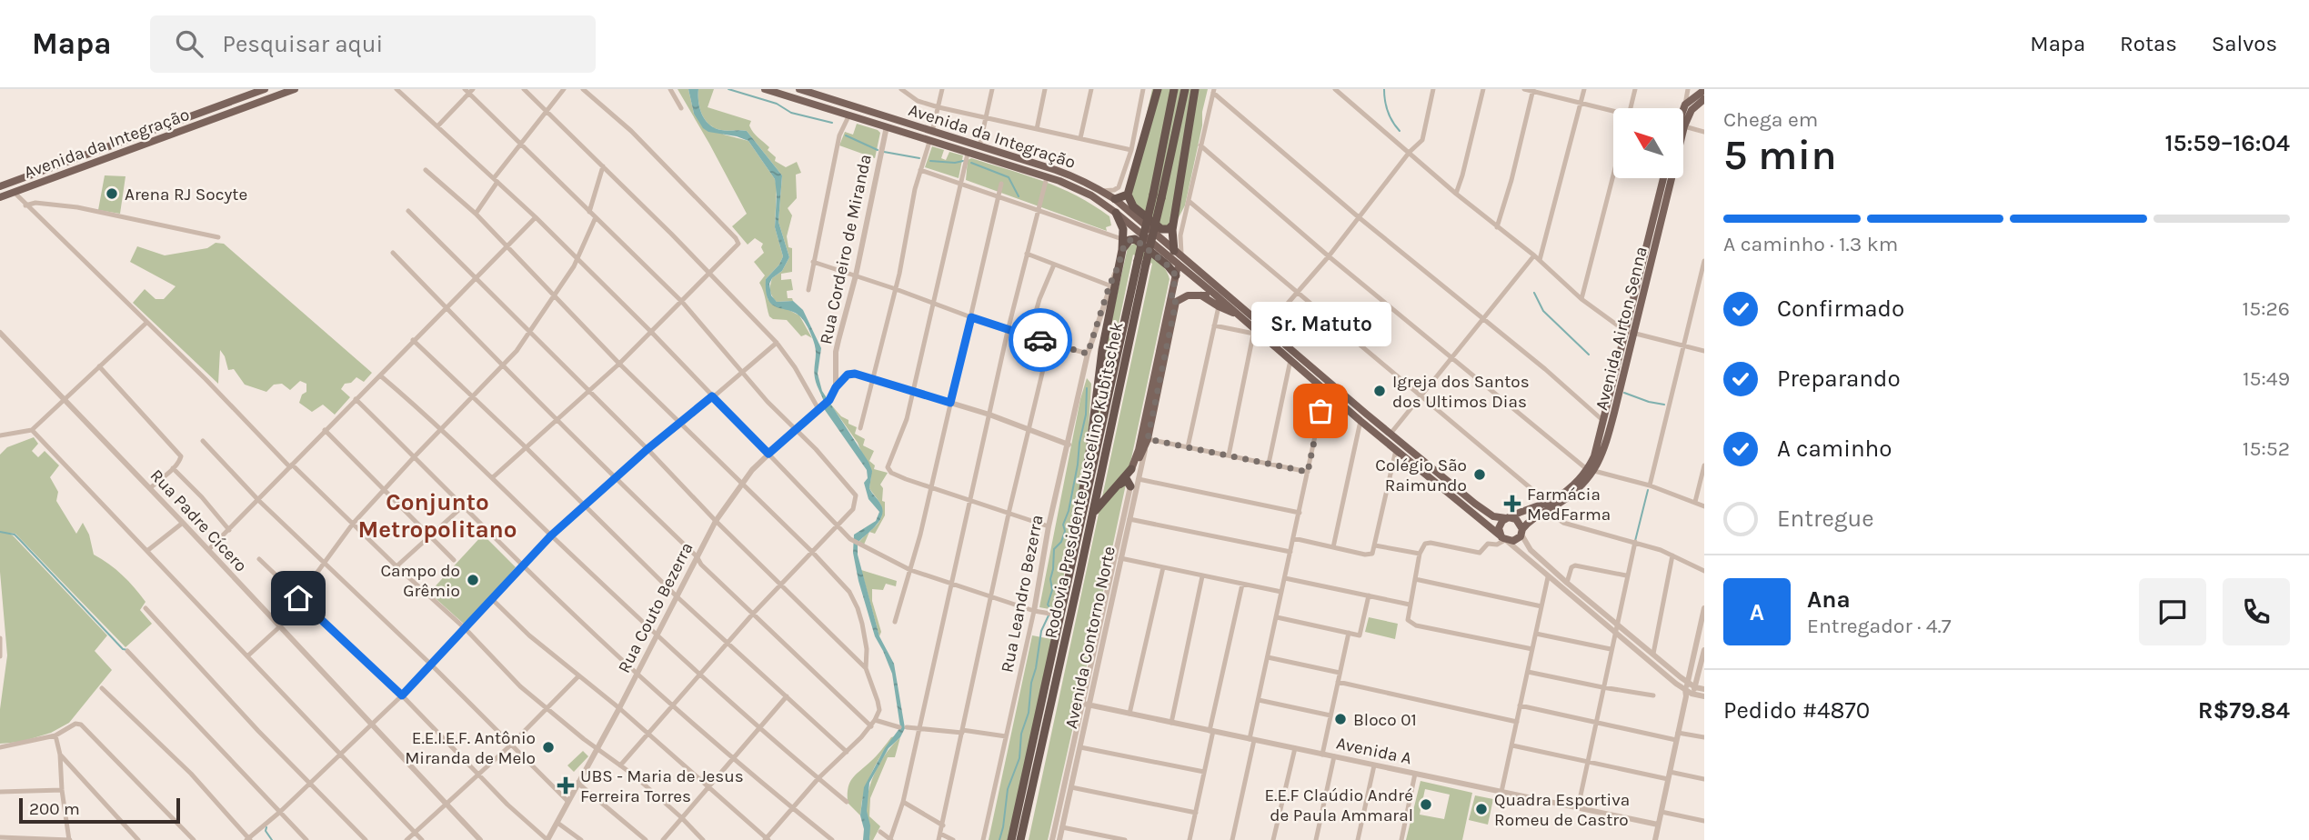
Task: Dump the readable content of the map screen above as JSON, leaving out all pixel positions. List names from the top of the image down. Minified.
{"streets":{"highway":["Rodovia Presidente Juscelino Kubitschek"],"main road":["Avenida da Integração","Avenida Airton Senna"],"street":["Rua Cordeiro de Miranda","Rua Padre Cícero","Rua Leandro Bezerra","Rua Couto Bezerra","Avenida Contorno Norte","Avenida A"]},"crossings":[["Avenida da Integração","Rua Cordeiro de Miranda"],["Rua Cordeiro de Miranda","Rua Couto Bezerra"],["Avenida Contorno Norte","Avenida A"]],"districts":["Conjunto Metropolitano"],"places":{"other":["Arena RJ Socyte","Igreja dos Santos dos Ultimos Dias","Sr. Matuto","Colégio São Raimundo","Campo do Grêmio","Bloco 01","E.E.I.E.F. Antônio Miranda de Melo","E.E.F Claúdio André de Paula Ammaral","Quadra Esportiva Romeu de Castro"],"health":["Farmácia MedFarma","UBS - Maria de Jesus Ferreira Torres"]},"scale_bar":"200 m","north":"top left","page":{"header":"Mapa","search":"Pesquisar aqui","nav":["Mapa","Rotas","Salvos"],"heading":["5 min","Chega em","15:59–16:04"],"panel":["Ana","Entregador · 4.7","Pedido #4870","R$79.84"],"bar":"A caminho · 1.3 km","list":[["Confirmado","15:26"],["Preparando","15:49"],["A caminho","15:52"],"Entregue"],"bubble":"Sr. Matuto","round":"A","scale":"200 m"}}
